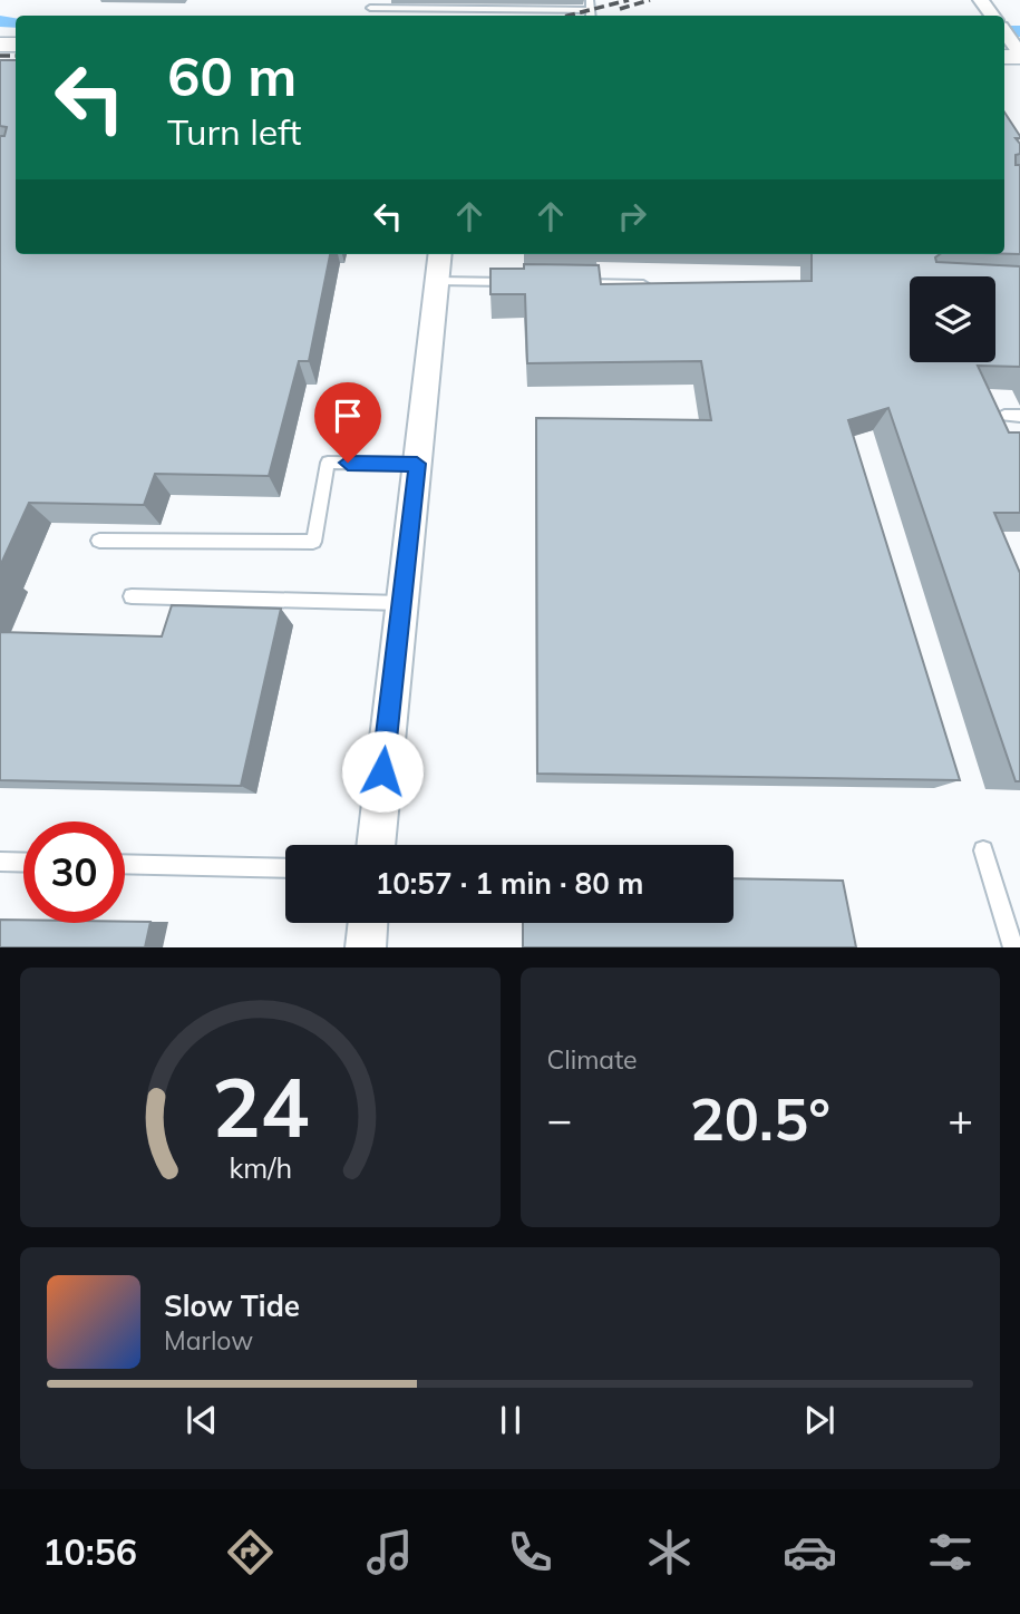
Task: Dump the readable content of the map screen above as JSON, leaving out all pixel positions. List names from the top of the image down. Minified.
{"page":{"turn":["60 m","Turn left"],"limit":"30","trip":"10:57 · 1 min · 80 m","tile":"Climate","heat":["−","20.5°","+"],"song":["Slow Tide","Marlow"],"tabs":"10:56","gauge":["24","km/h"]}}
